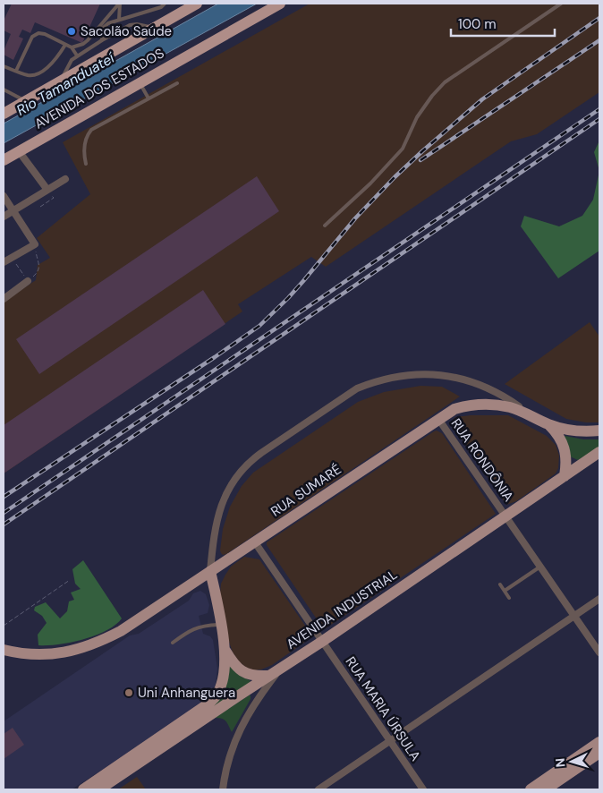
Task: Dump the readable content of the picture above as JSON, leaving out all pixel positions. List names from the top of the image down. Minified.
{"streets":{"highway":["AVENIDA DOS ESTADOS"],"main road":["RUA SUMARÉ","AVENIDA INDUSTRIAL"],"street":["RUA RONDÔNIA","RUA MARIA ÚRSULA"]},"crossings":[["RUA RONDÔNIA","RUA SUMARÉ"],["RUA RONDÔNIA","AVENIDA INDUSTRIAL"],["RUA SUMARÉ","AVENIDA INDUSTRIAL"],["RUA SUMARÉ","RUA MARIA ÚRSULA"],["AVENIDA INDUSTRIAL","RUA MARIA ÚRSULA"]],"water":["Rio Tamanduateí"],"places":["Sacolão Saúde","Uni Anhanguera"],"scale_bar":"100 m","north":"left"}
